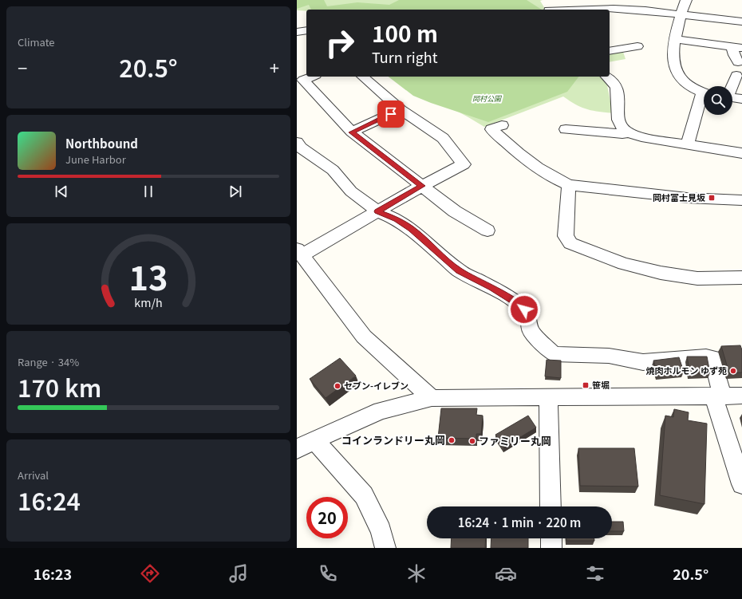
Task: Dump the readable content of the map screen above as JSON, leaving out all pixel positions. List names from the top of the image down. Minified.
{"parks":["岡村公園"],"places":{"transit":["岡村富士見坂","笹堀"],"other":["焼肉ホルモン ゆず苑","セブン-イレブン","コインランドリー丸岡","ファミリー丸岡"]},"page":{"tile":["Climate",["Range · 34%","170 km"],["Arrival","16:24"]],"turn":["100 m","Turn right"],"heat":["−","20.5°","+"],"song":["Northbound","June Harbor"],"limit":"20","trip":"16:24 · 1 min · 220 m","tabs":["16:23","20.5°"],"gauge":["13","km/h"]}}
